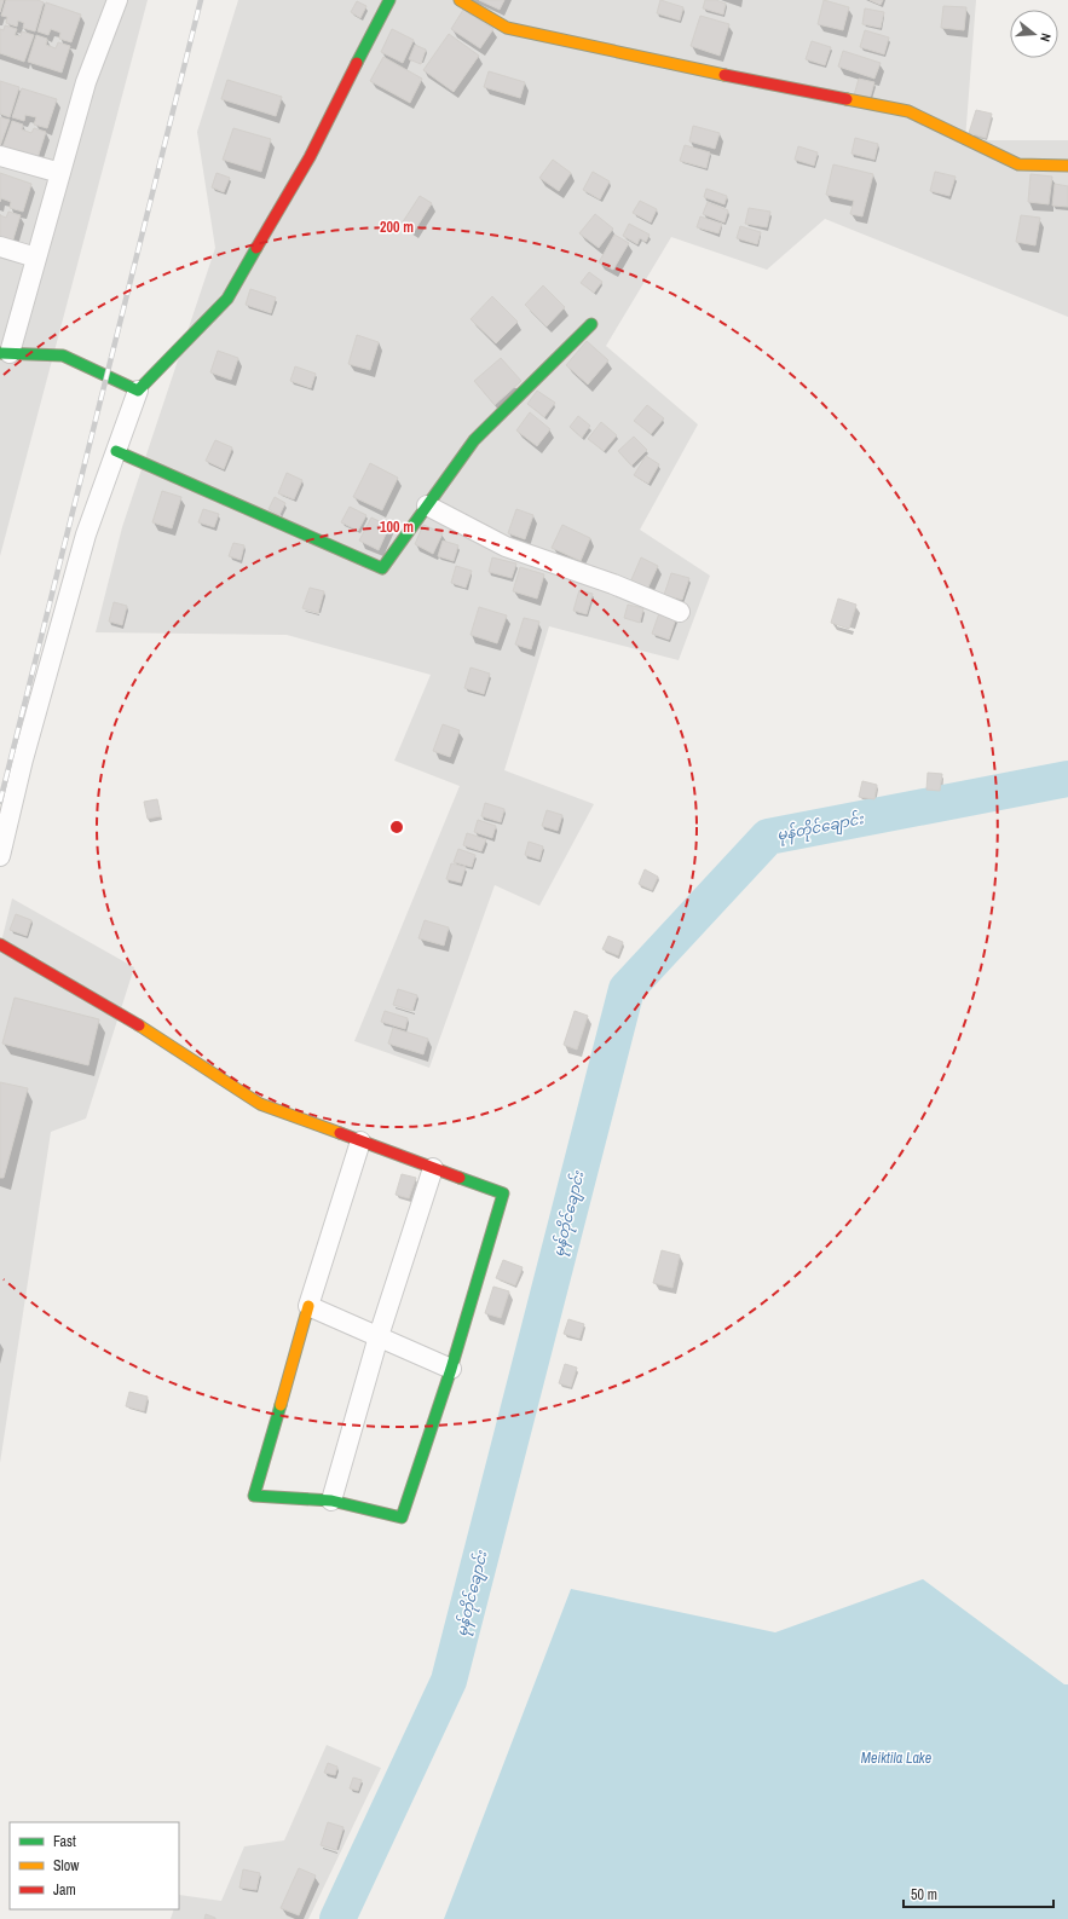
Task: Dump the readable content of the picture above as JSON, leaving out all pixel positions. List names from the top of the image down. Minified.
{"water":["မုန်တိုင်ချောင်း","Meiktila Lake"],"legend":["Fast","Slow","Jam"],"scale_bar":"50 m","north":"right","rings":["200 m","100 m"]}
